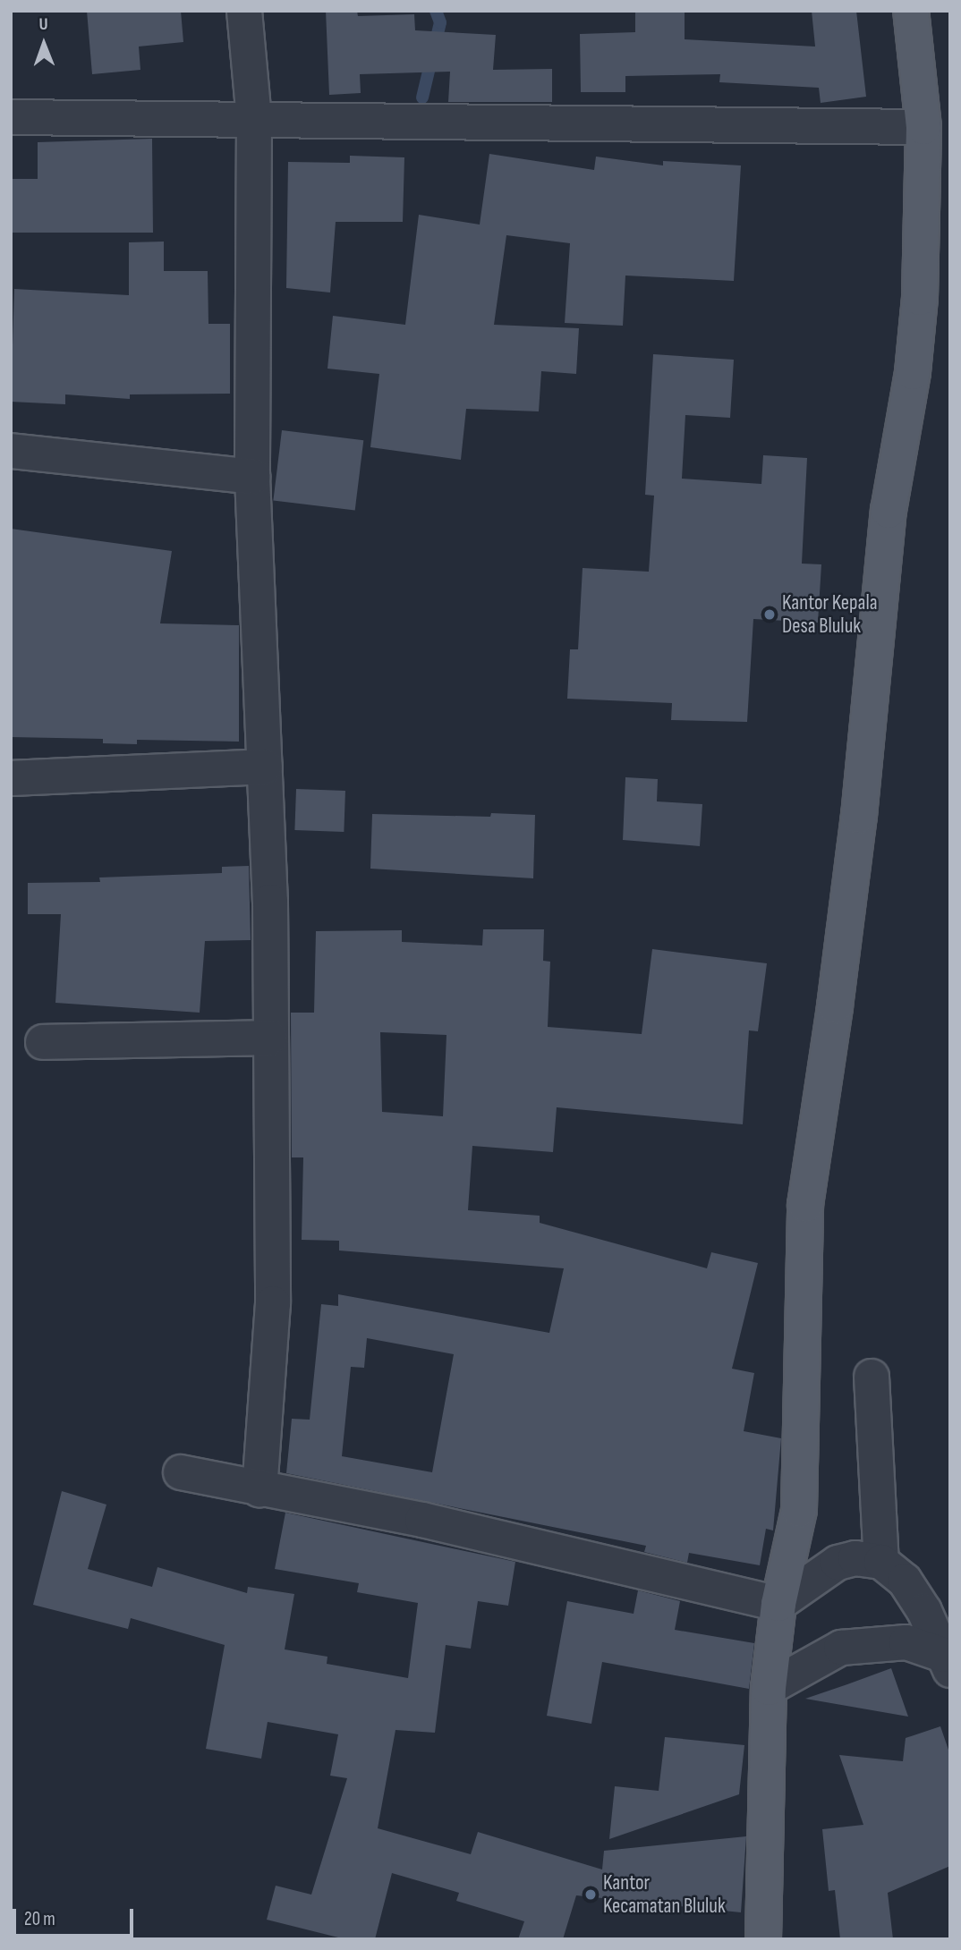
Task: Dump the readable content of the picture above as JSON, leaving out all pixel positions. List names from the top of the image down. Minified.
{"places":["Kantor Kepala Desa Bluluk","Kantor Kecamatan Bluluk"],"scale_bar":"20 m","north":"top"}
